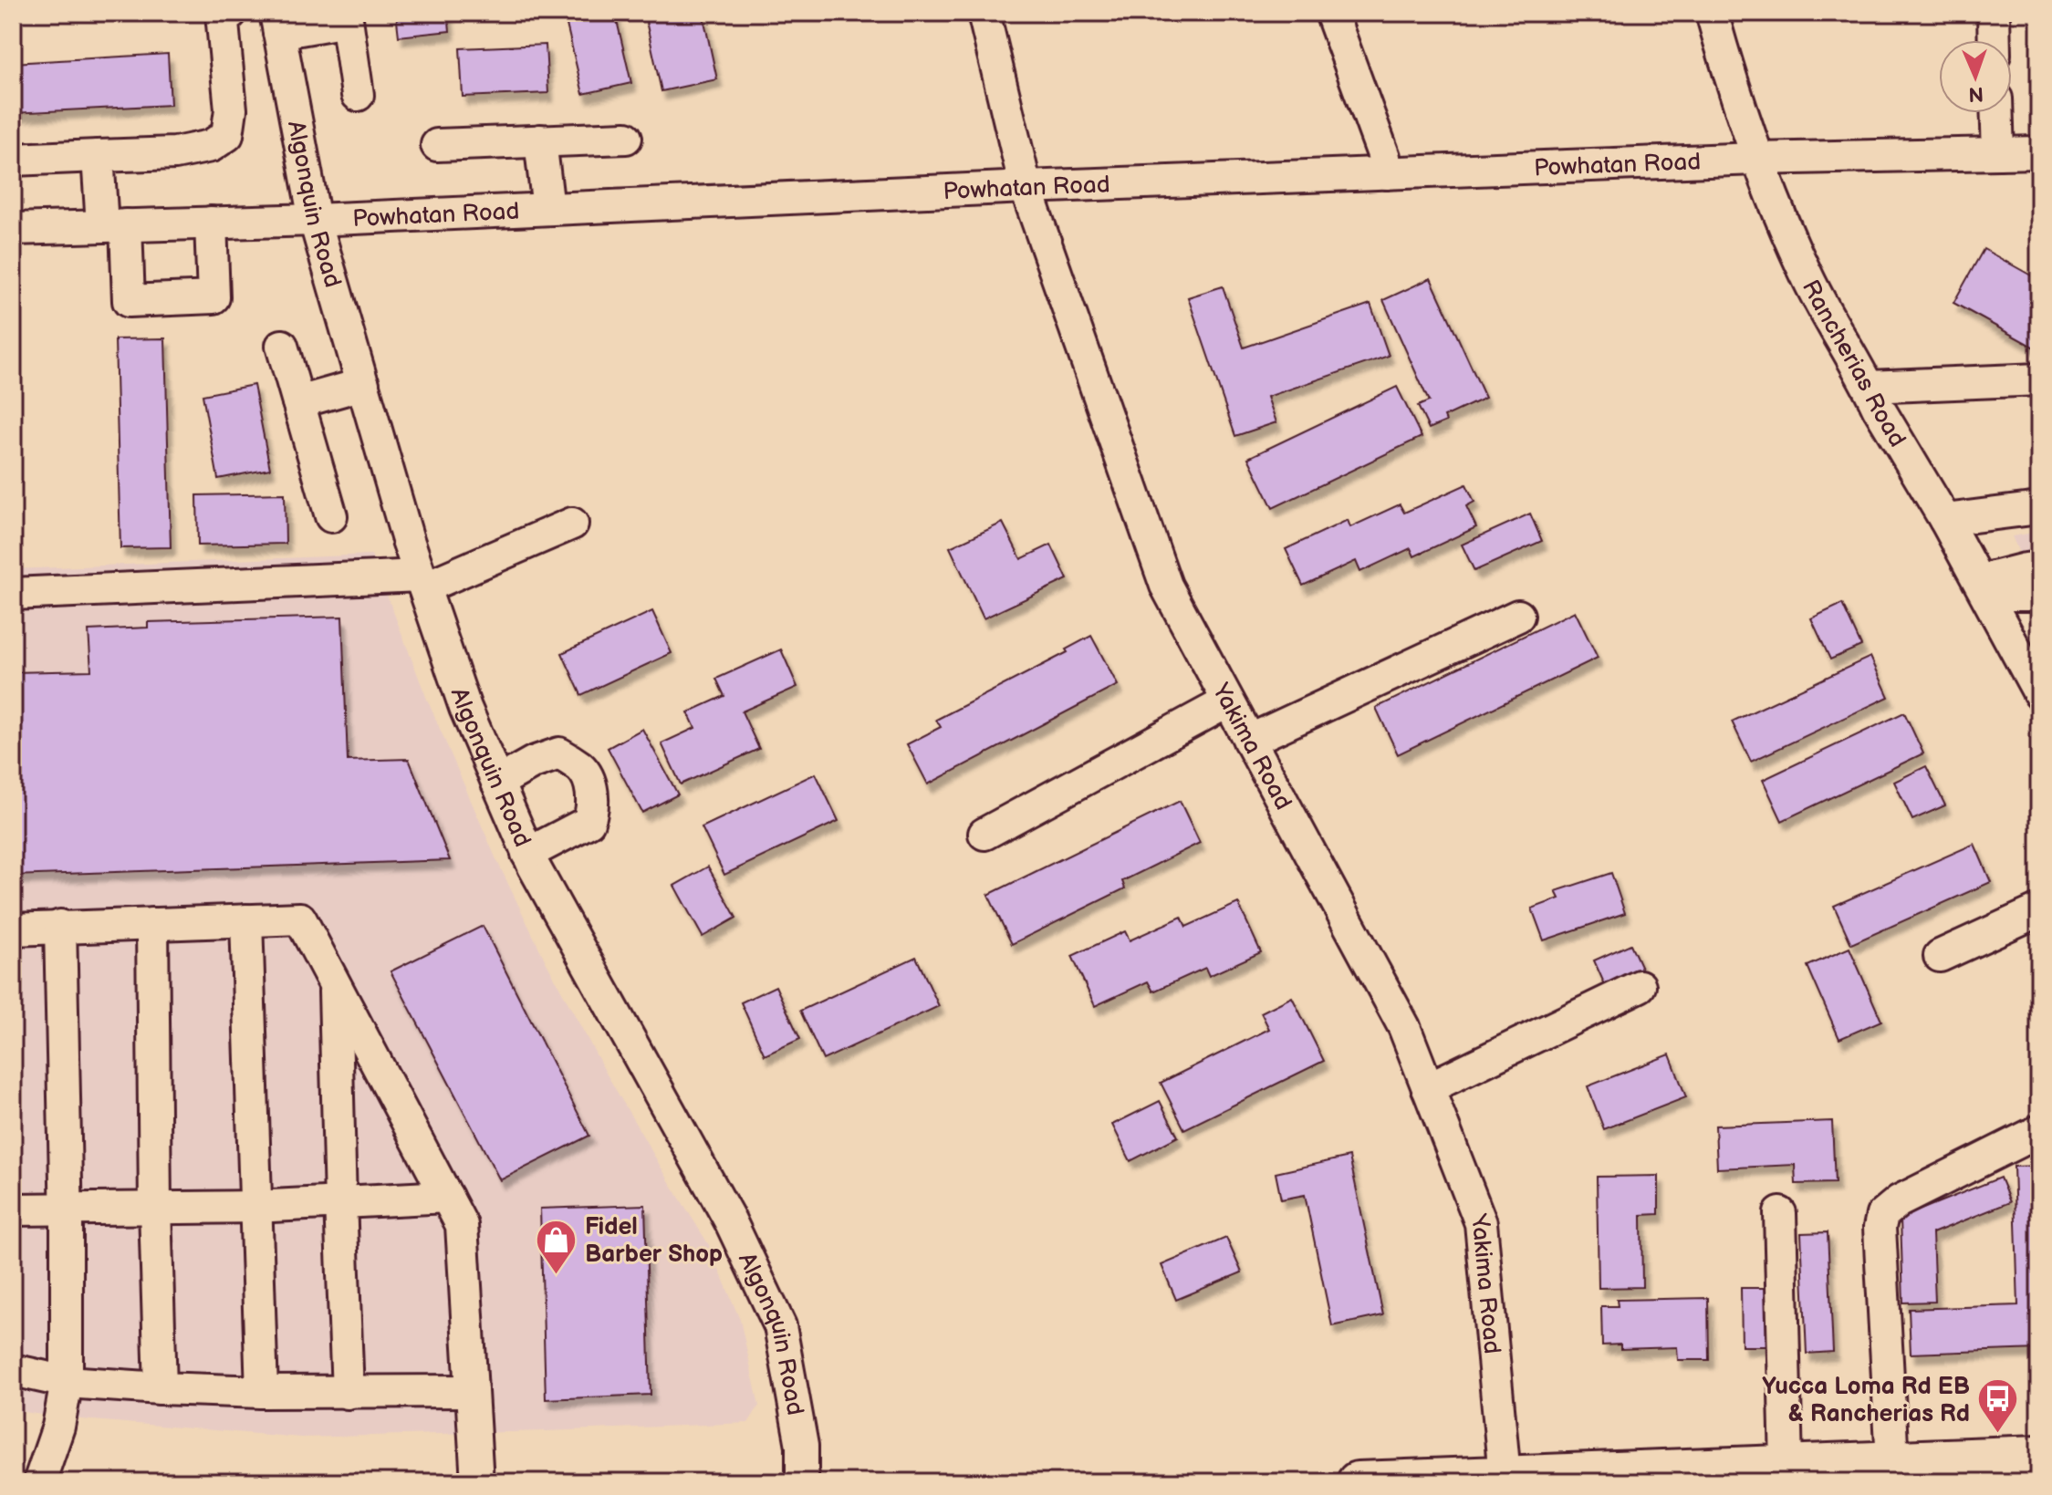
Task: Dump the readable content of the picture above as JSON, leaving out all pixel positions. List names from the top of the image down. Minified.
{"streets":{"street":["Powhatan Road","Algonquin Road","Rancherias Road","Yakima Road"]},"crossings":[["Powhatan Road","Algonquin Road"],["Powhatan Road","Rancherias Road"],["Powhatan Road","Yakima Road"]],"places":{"shop":["Fidel Barber Shop"],"bus stop":["Yucca Loma Rd EB & Rancherias Rd"]},"north":"bottom"}
